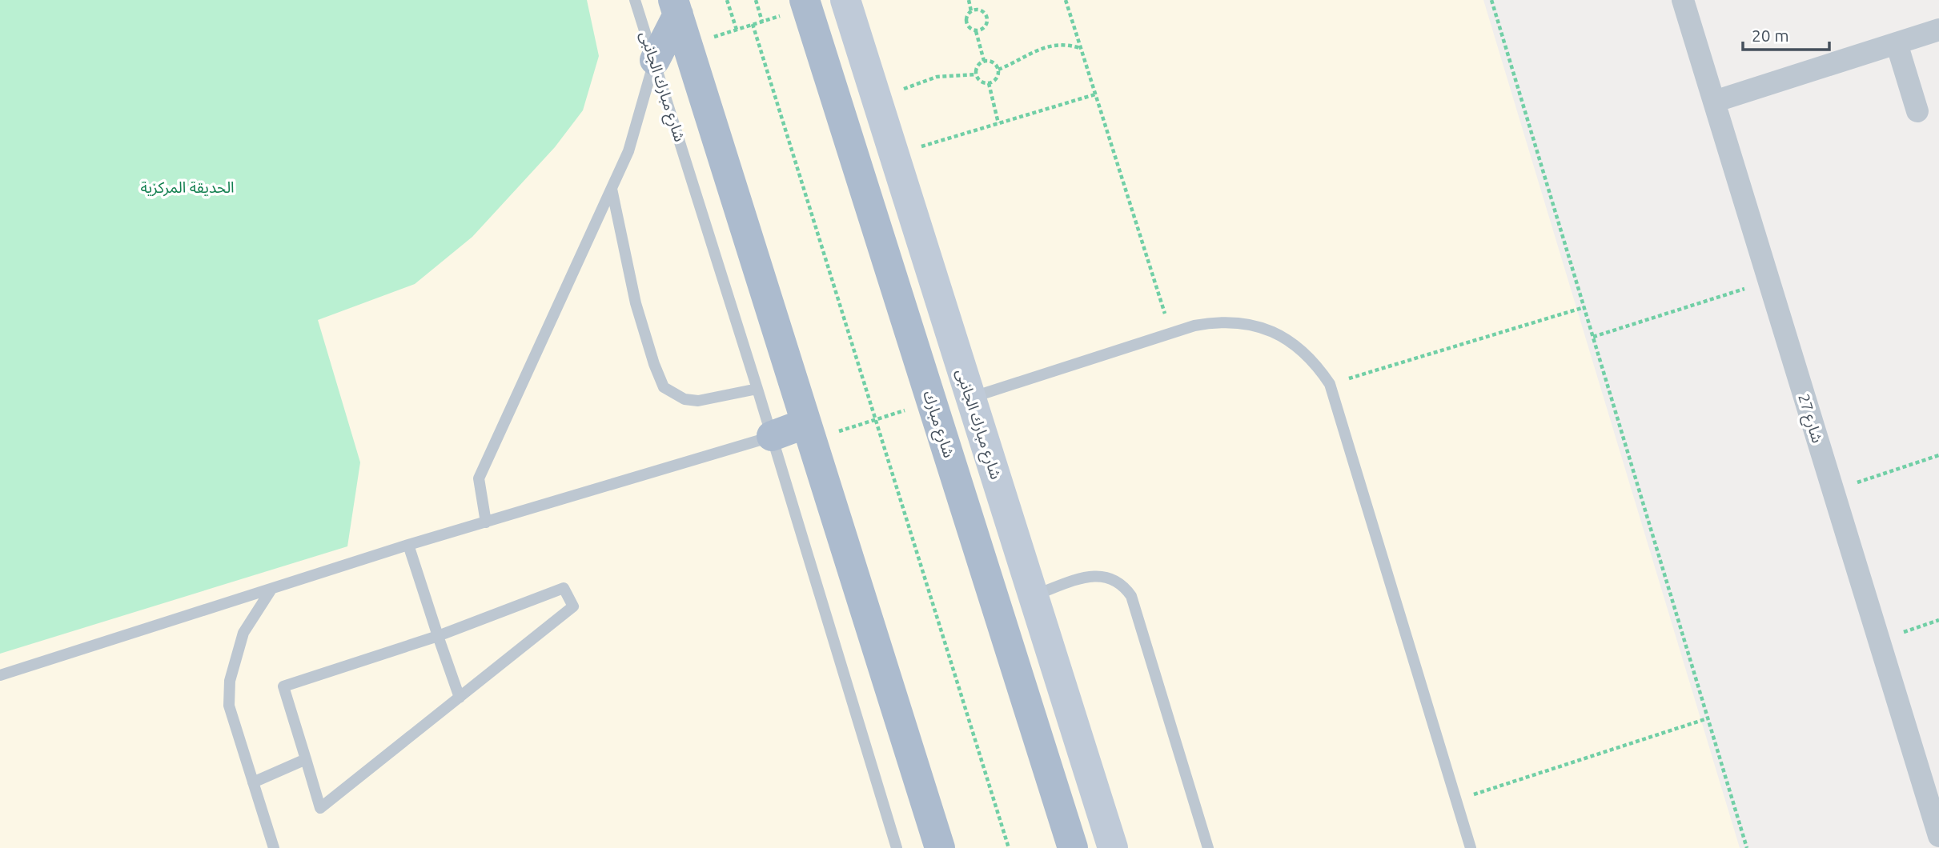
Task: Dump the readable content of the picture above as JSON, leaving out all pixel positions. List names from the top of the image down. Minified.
{"streets":{"main road":["شارع مبارك الجانبى","شارع مبارك"],"street":["شارع 27"]},"parks":["الحديقة المركزية"],"scale_bar":"20 m"}
